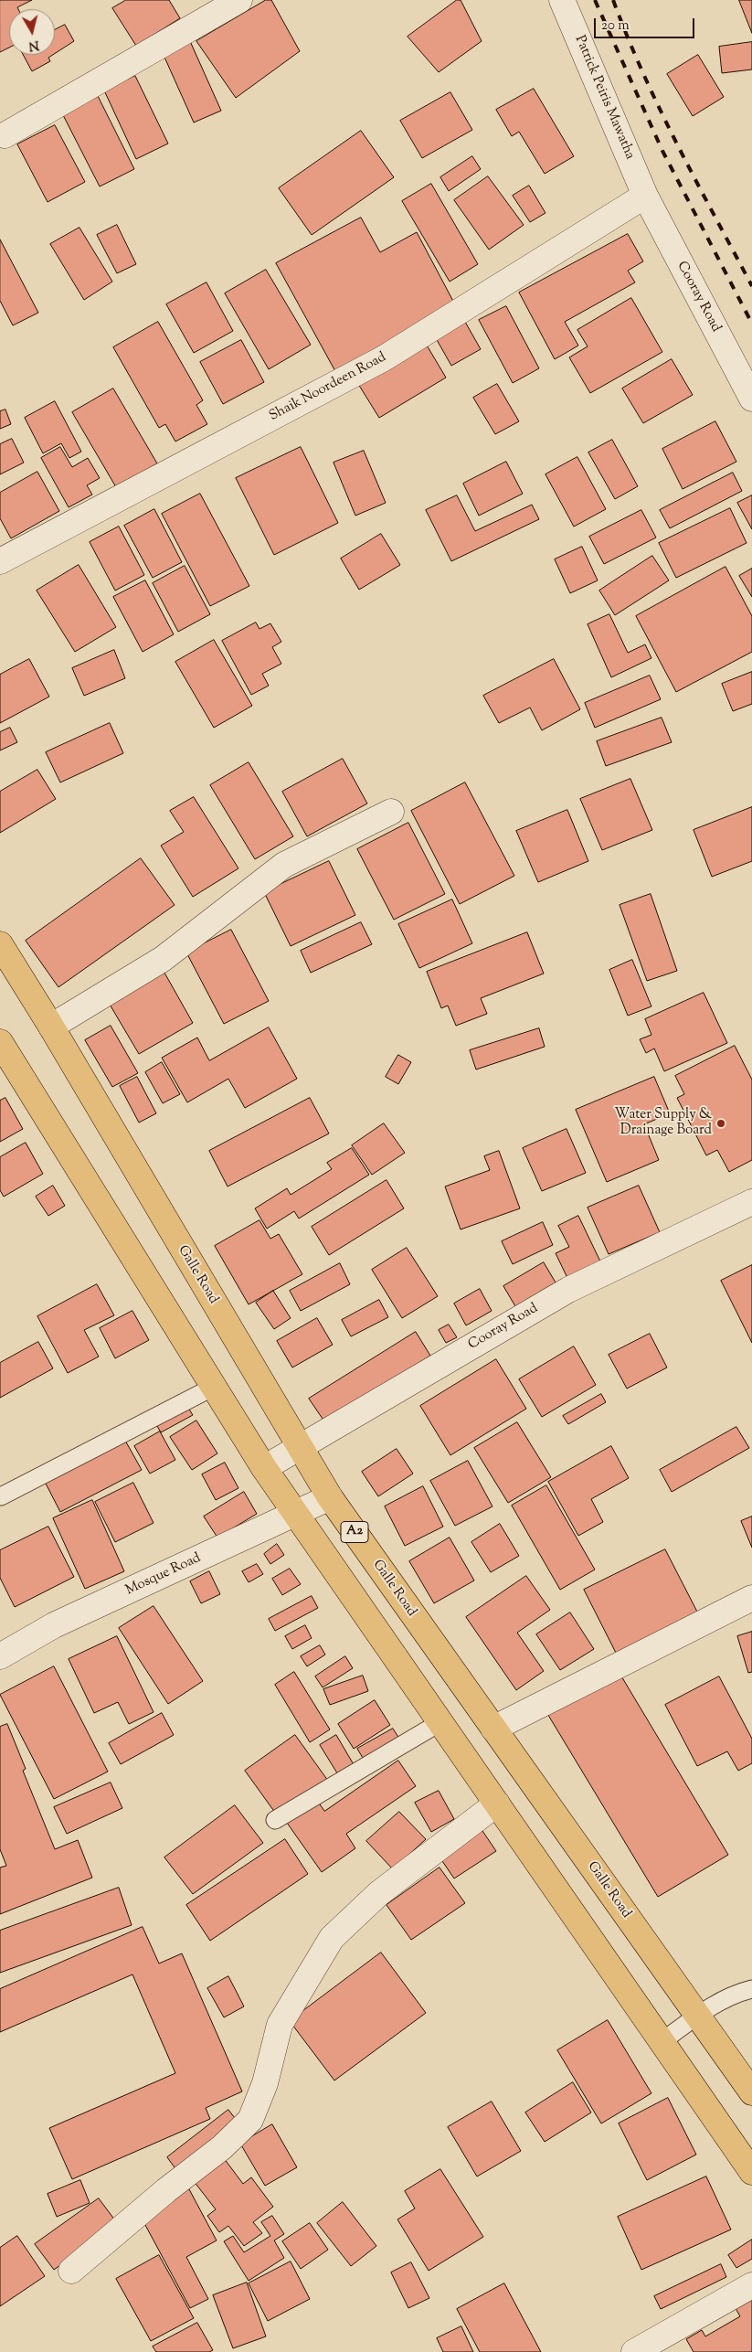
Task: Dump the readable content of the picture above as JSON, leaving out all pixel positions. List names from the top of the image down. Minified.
{"streets":{"highway":["Galle Road","A2"],"street":["Patrick Peiris Mawatha","Cooray Road","Shaik Noordeen Road","Mosque Road"]},"crossings":[["Patrick Peiris Mawatha","Cooray Road"],["Patrick Peiris Mawatha","Shaik Noordeen Road"],["Cooray Road","Shaik Noordeen Road"],["Cooray Road","Galle Road"],["Cooray Road","A2"],["Galle Road","Mosque Road"],["A2","Mosque Road"]],"places":["Water Supply & Drainage Board"],"scale_bar":"20 m","north":"bottom"}
